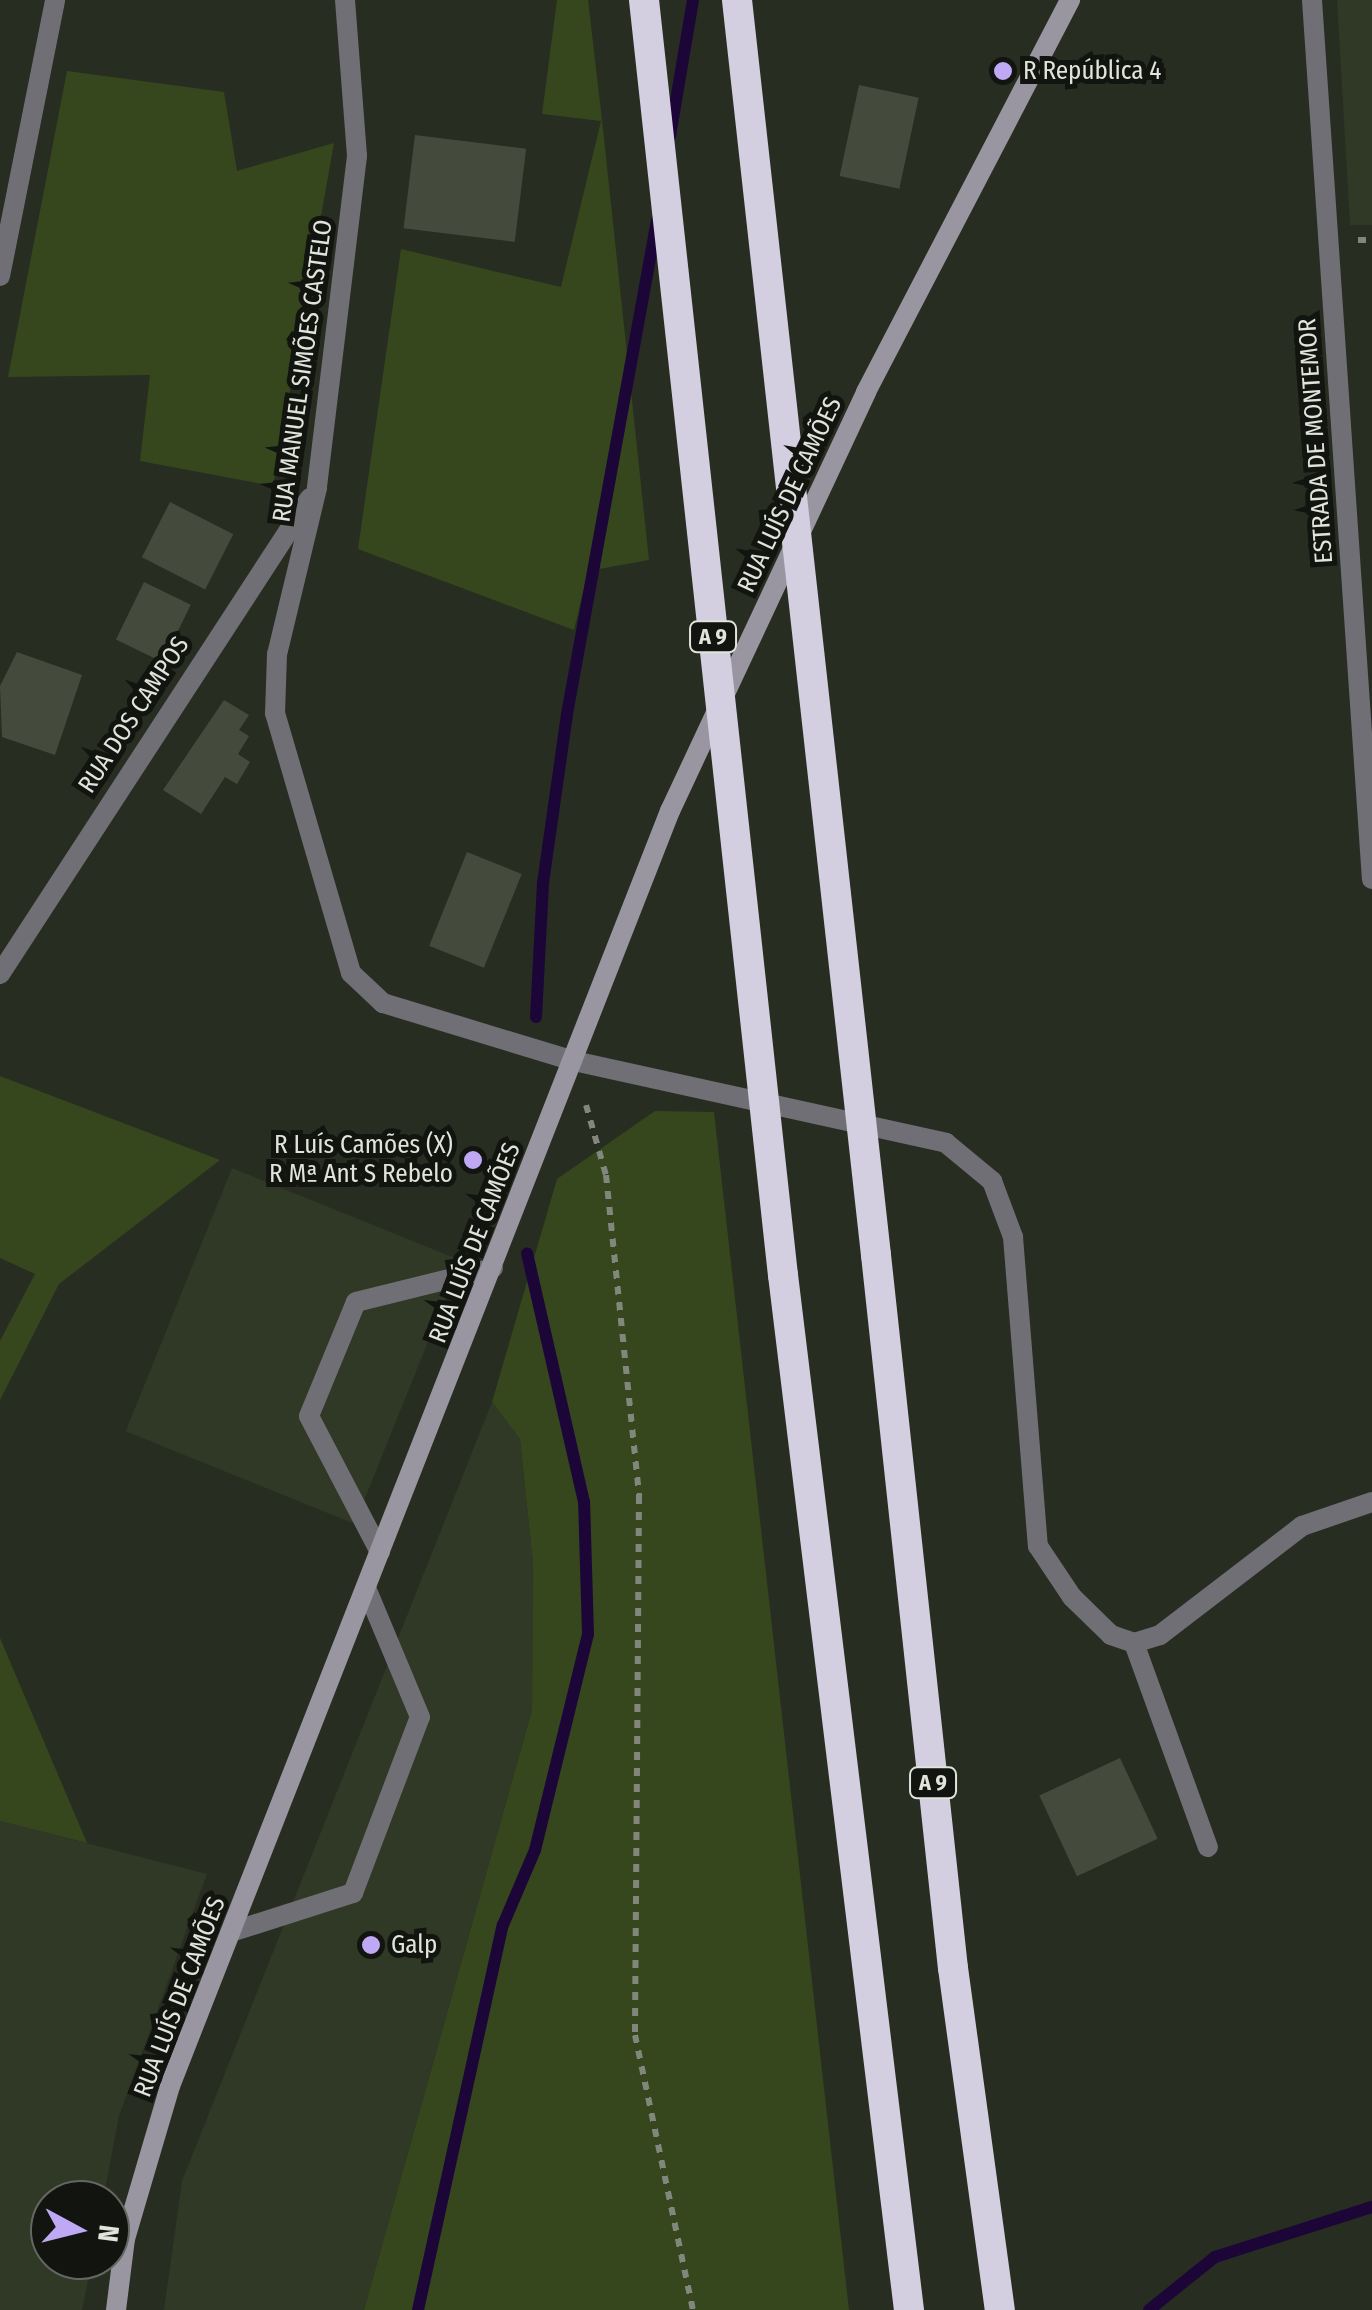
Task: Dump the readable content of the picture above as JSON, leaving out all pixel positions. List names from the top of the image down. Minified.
{"streets":{"highway":["A 9"],"main road":["RUA LUÍS DE CAMÕES"],"street":["RUA MANUEL SIMÕES CASTELO","ESTRADA DE MONTEMOR","RUA DOS CAMPOS"]},"crossings":[["RUA MANUEL SIMÕES CASTELO","RUA LUÍS DE CAMÕES"],["RUA MANUEL SIMÕES CASTELO","RUA DOS CAMPOS"]],"places":["R República 4","R Luís Camões (X) R Mª Ant S Rebelo","Galp"],"north":"right"}
